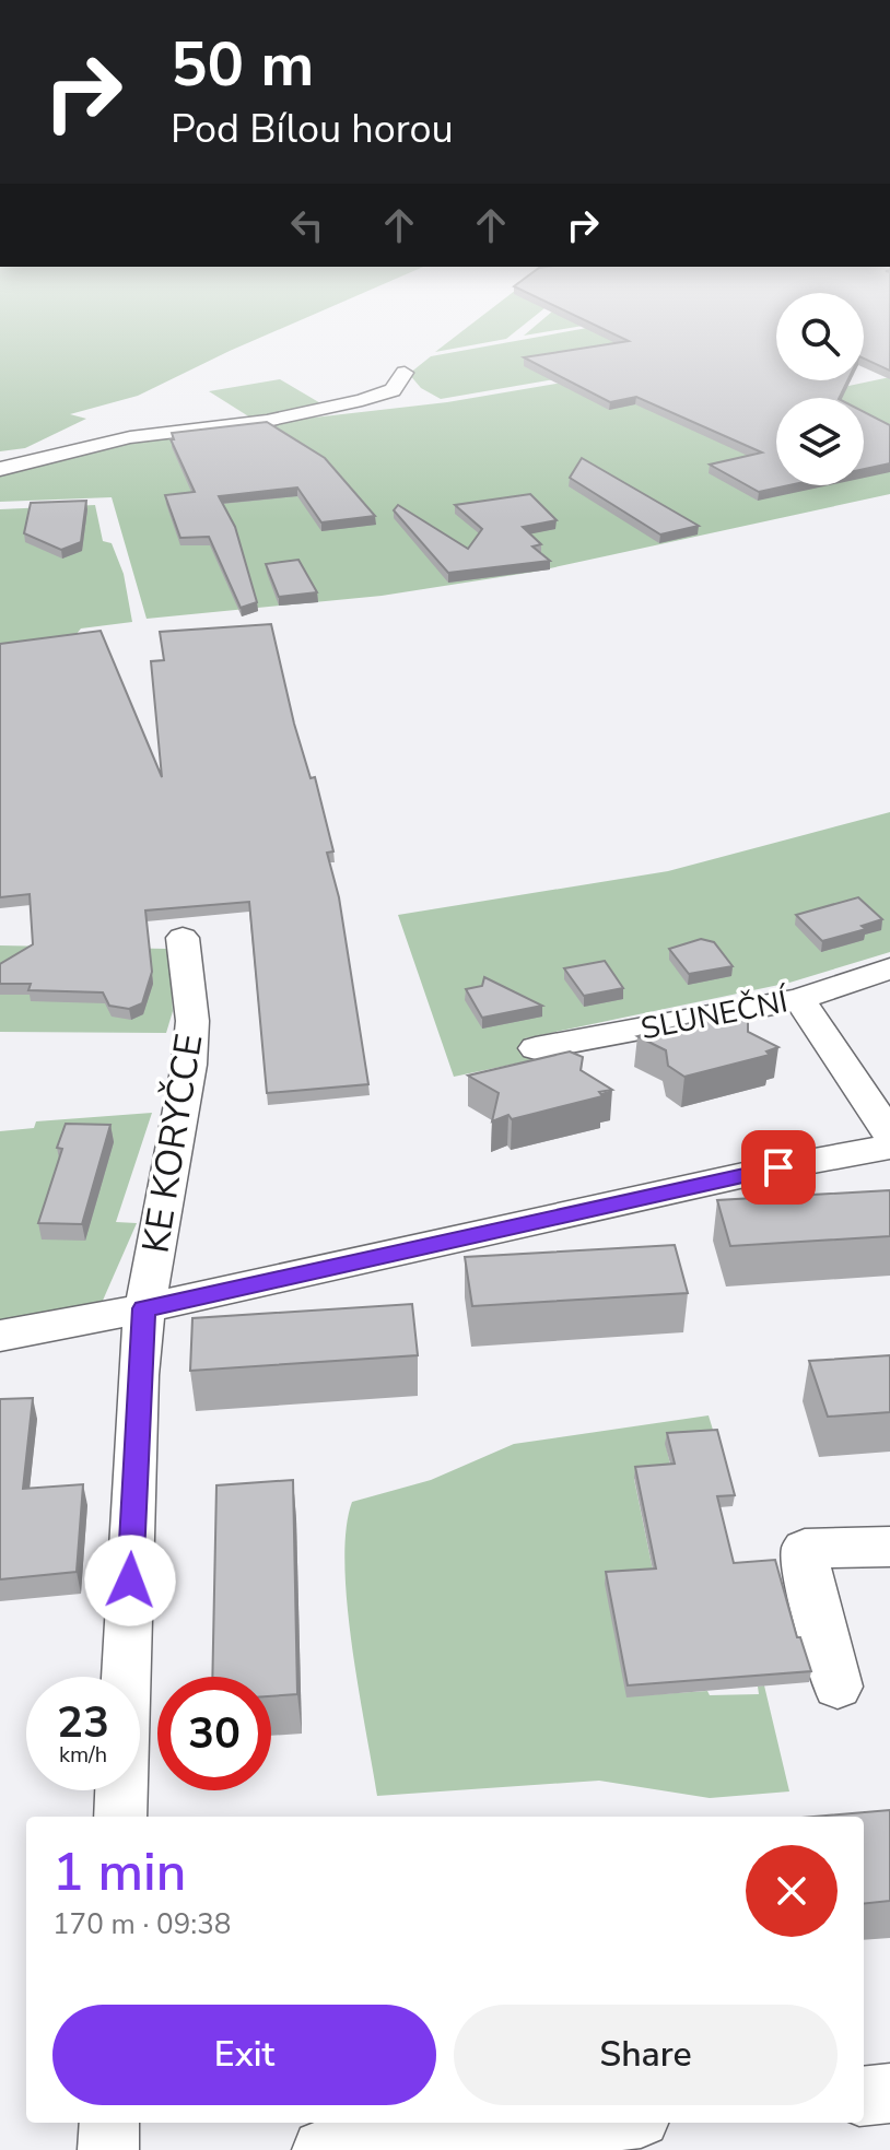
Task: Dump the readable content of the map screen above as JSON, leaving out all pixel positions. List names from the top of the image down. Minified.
{"streets":{"street":["SLUNEČNÍ","KE KORYČCE"]},"page":{"turn":["50 m","Pod Bílou horou"],"speed":"23 km/h","limit":"30","heading":["1 min","170 m · 09:38"],"buttons":["Exit","Share"]}}
